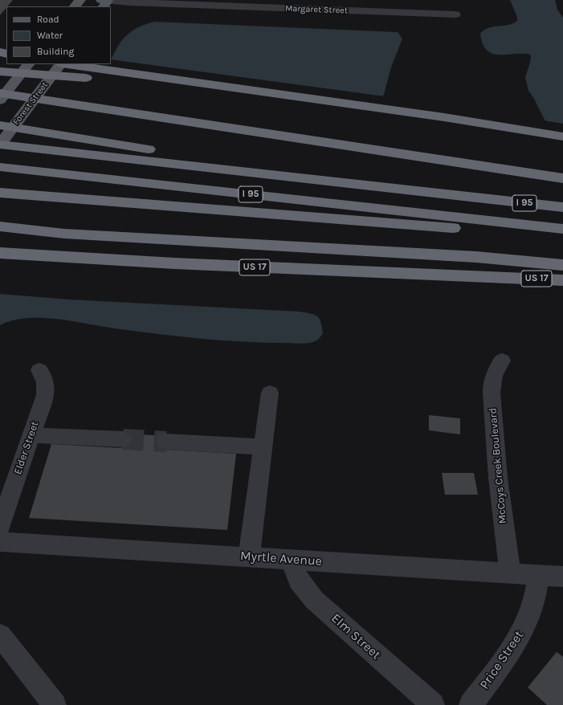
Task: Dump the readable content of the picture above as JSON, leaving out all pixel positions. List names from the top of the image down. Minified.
{"streets":{"highway":["I 95","US 17"],"main road":["Forest Street"],"street":["Margaret Street","Elder Street","McCoys Creek Boulevard","Myrtle Avenue","Elm Street","Price Street"]},"crossings":[["Forest Street","I 95"],["McCoys Creek Boulevard","Myrtle Avenue"],["Myrtle Avenue","Elm Street"],["Myrtle Avenue","Price Street"]],"legend":["Road","Water","Building"]}
